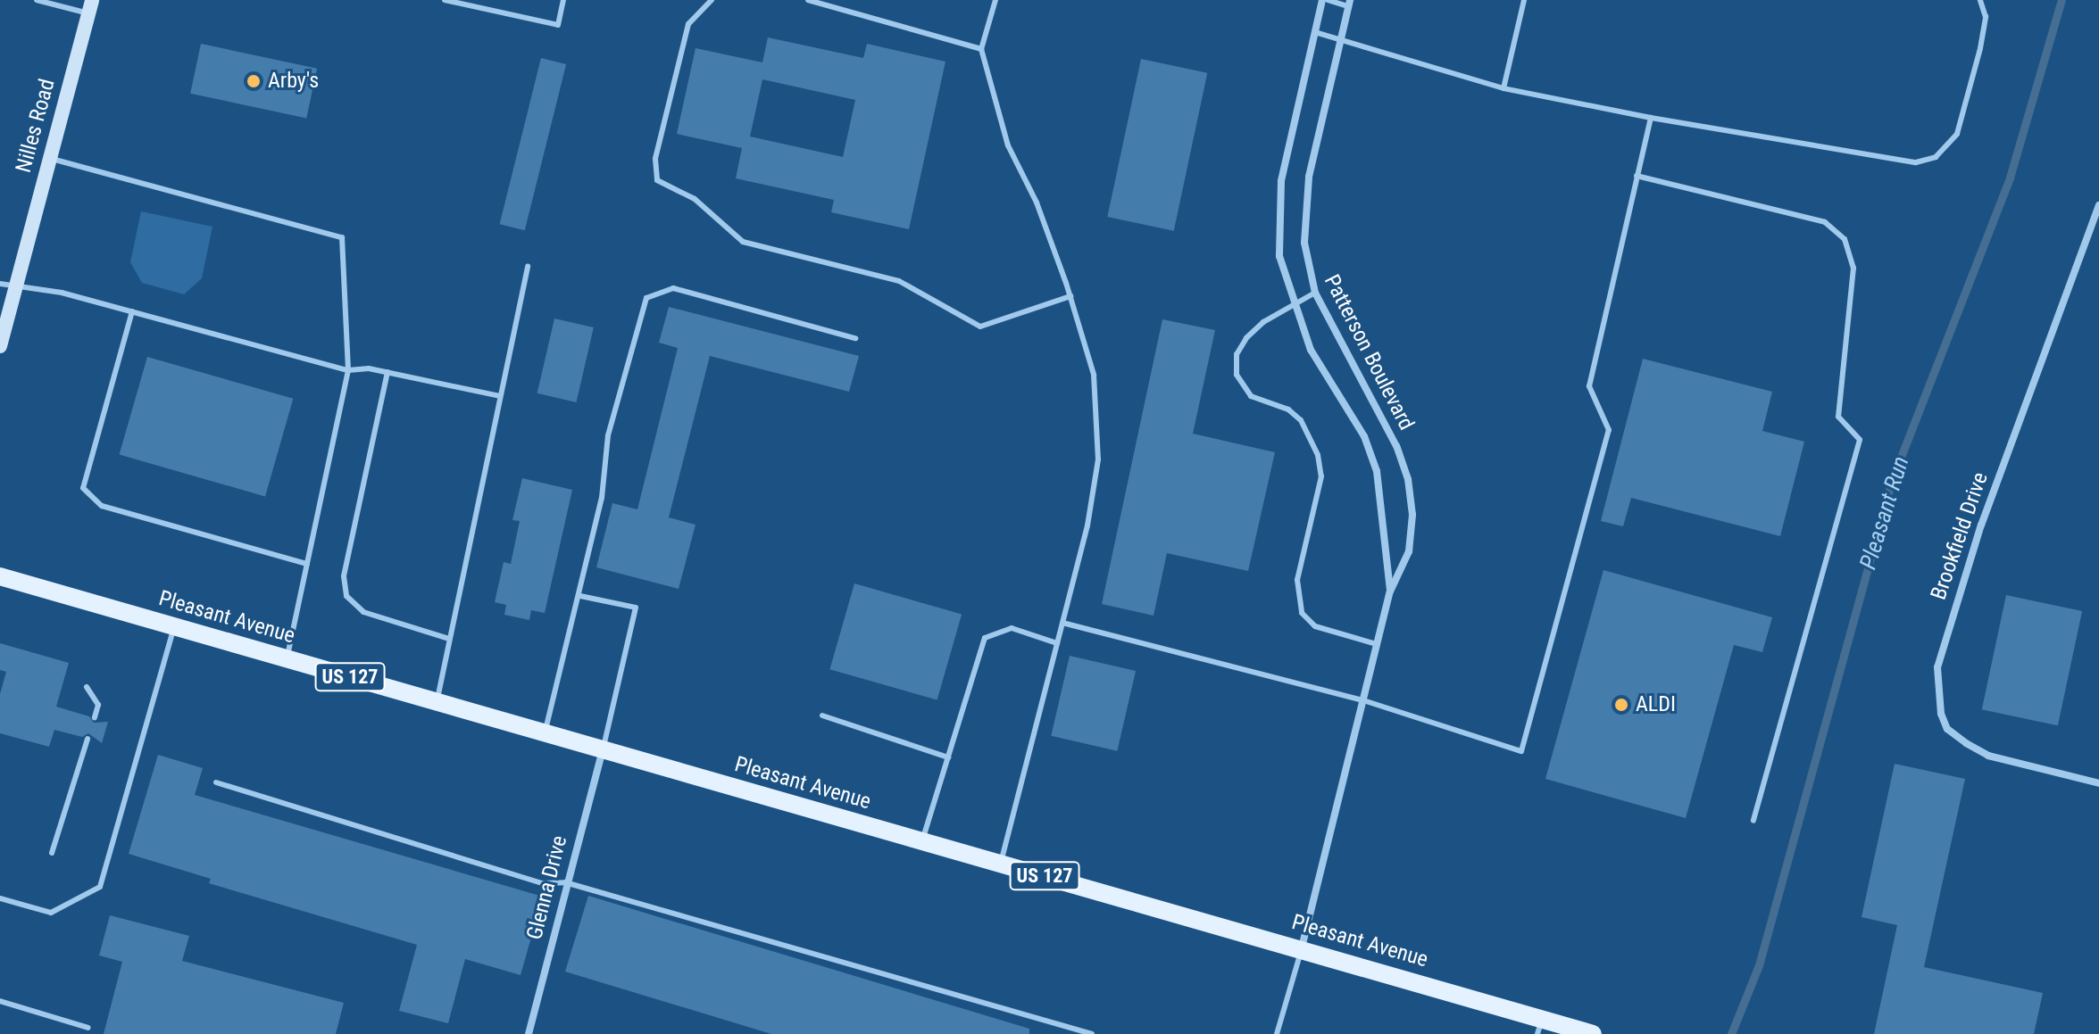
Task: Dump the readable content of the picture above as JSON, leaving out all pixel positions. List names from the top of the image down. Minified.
{"streets":{"main road":["Pleasant Avenue","US 127"],"street":["Nilles Road","Patterson Boulevard","Brookfield Drive","Glenna Drive"]},"crossings":[["Patterson Boulevard","Pleasant Avenue"],["Pleasant Avenue","Glenna Drive"]],"water":["Pleasant Run"],"places":["Arby's","ALDI"]}
